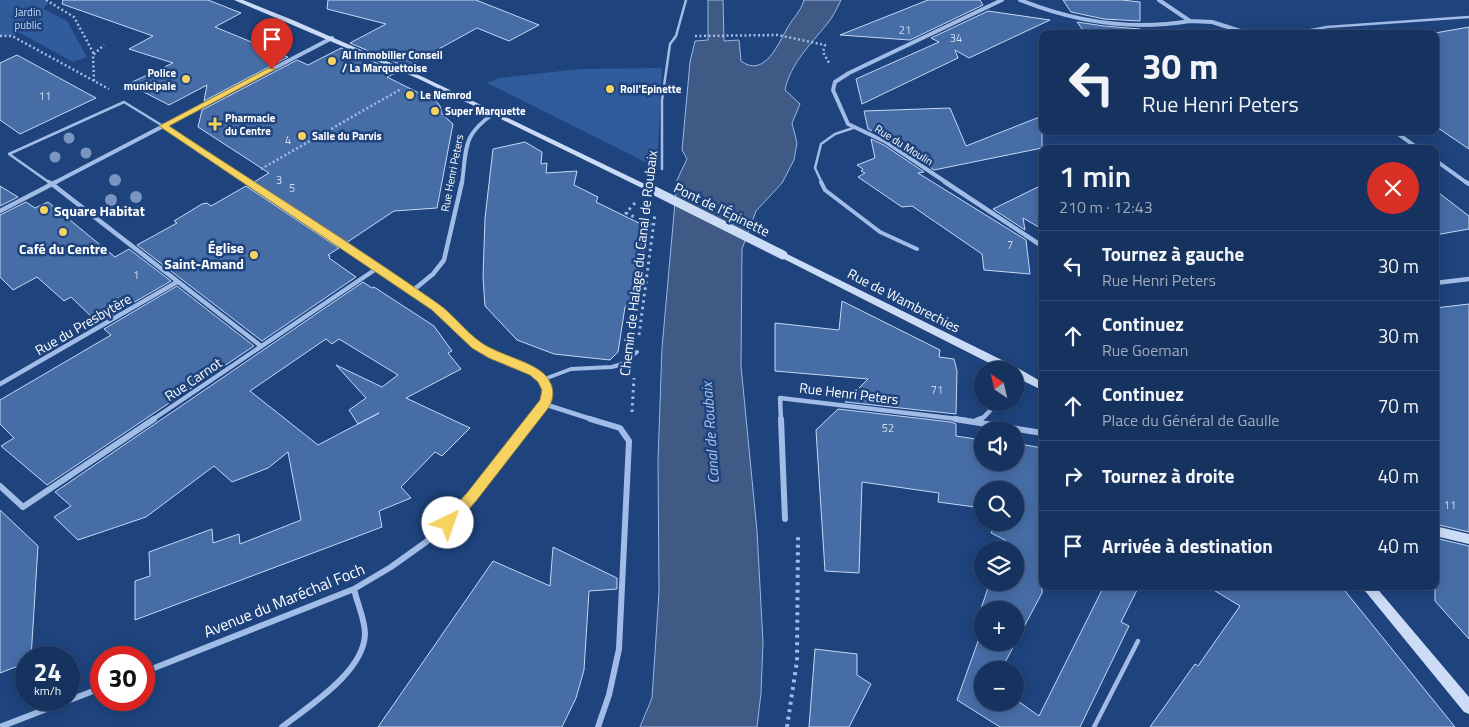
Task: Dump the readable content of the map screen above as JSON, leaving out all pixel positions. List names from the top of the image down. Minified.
{"streets":{"main road":["Pont de l'Épinette","Rue de Wambrechies"],"street":["Rue du Moulin","Rue Henri Peters","Rue du Presbytère","Rue Carnot","Avenue du Maréchal Foch"],"lane":["Chemin de Halage du Canal de Roubaix"]},"crossings":[["Rue Henri Peters","Pont de l'Épinette"],["Pont de l'Épinette","Rue de Wambrechies"]],"water":["Canal de Roubaix"],"parks":["Jardin public"],"places":{"other":["Al Immobilier Conseil / La Marquettoise","Police municipale","Roll'Epinette","Le Nemrod","Super Marquette","Salle du Parvis","Square Habitat","Café du Centre","Église Saint-Amand"],"health":["Pharmacie du Centre"]},"house_numbers":["21","34","11","4","3","5","7","1","71","52","11"],"north":"top left","page":{"turn":["30 m","Rue Henri Peters"],"heading":["1 min","210 m · 12:43"],"list":[{"name":"Tournez à gauche","note":"Rue Henri Peters","value":"30 m"},{"name":"Continuez","note":"Rue Goeman","value":"30 m"},{"name":"Continuez","note":"Place du Général de Gaulle","value":"70 m"},{"name":"Tournez à droite","value":"40 m"},{"name":"Arrivée à destination","value":"40 m"}],"map_buttons":["+","−"],"speed":"24 km/h","limit":"30"}}
